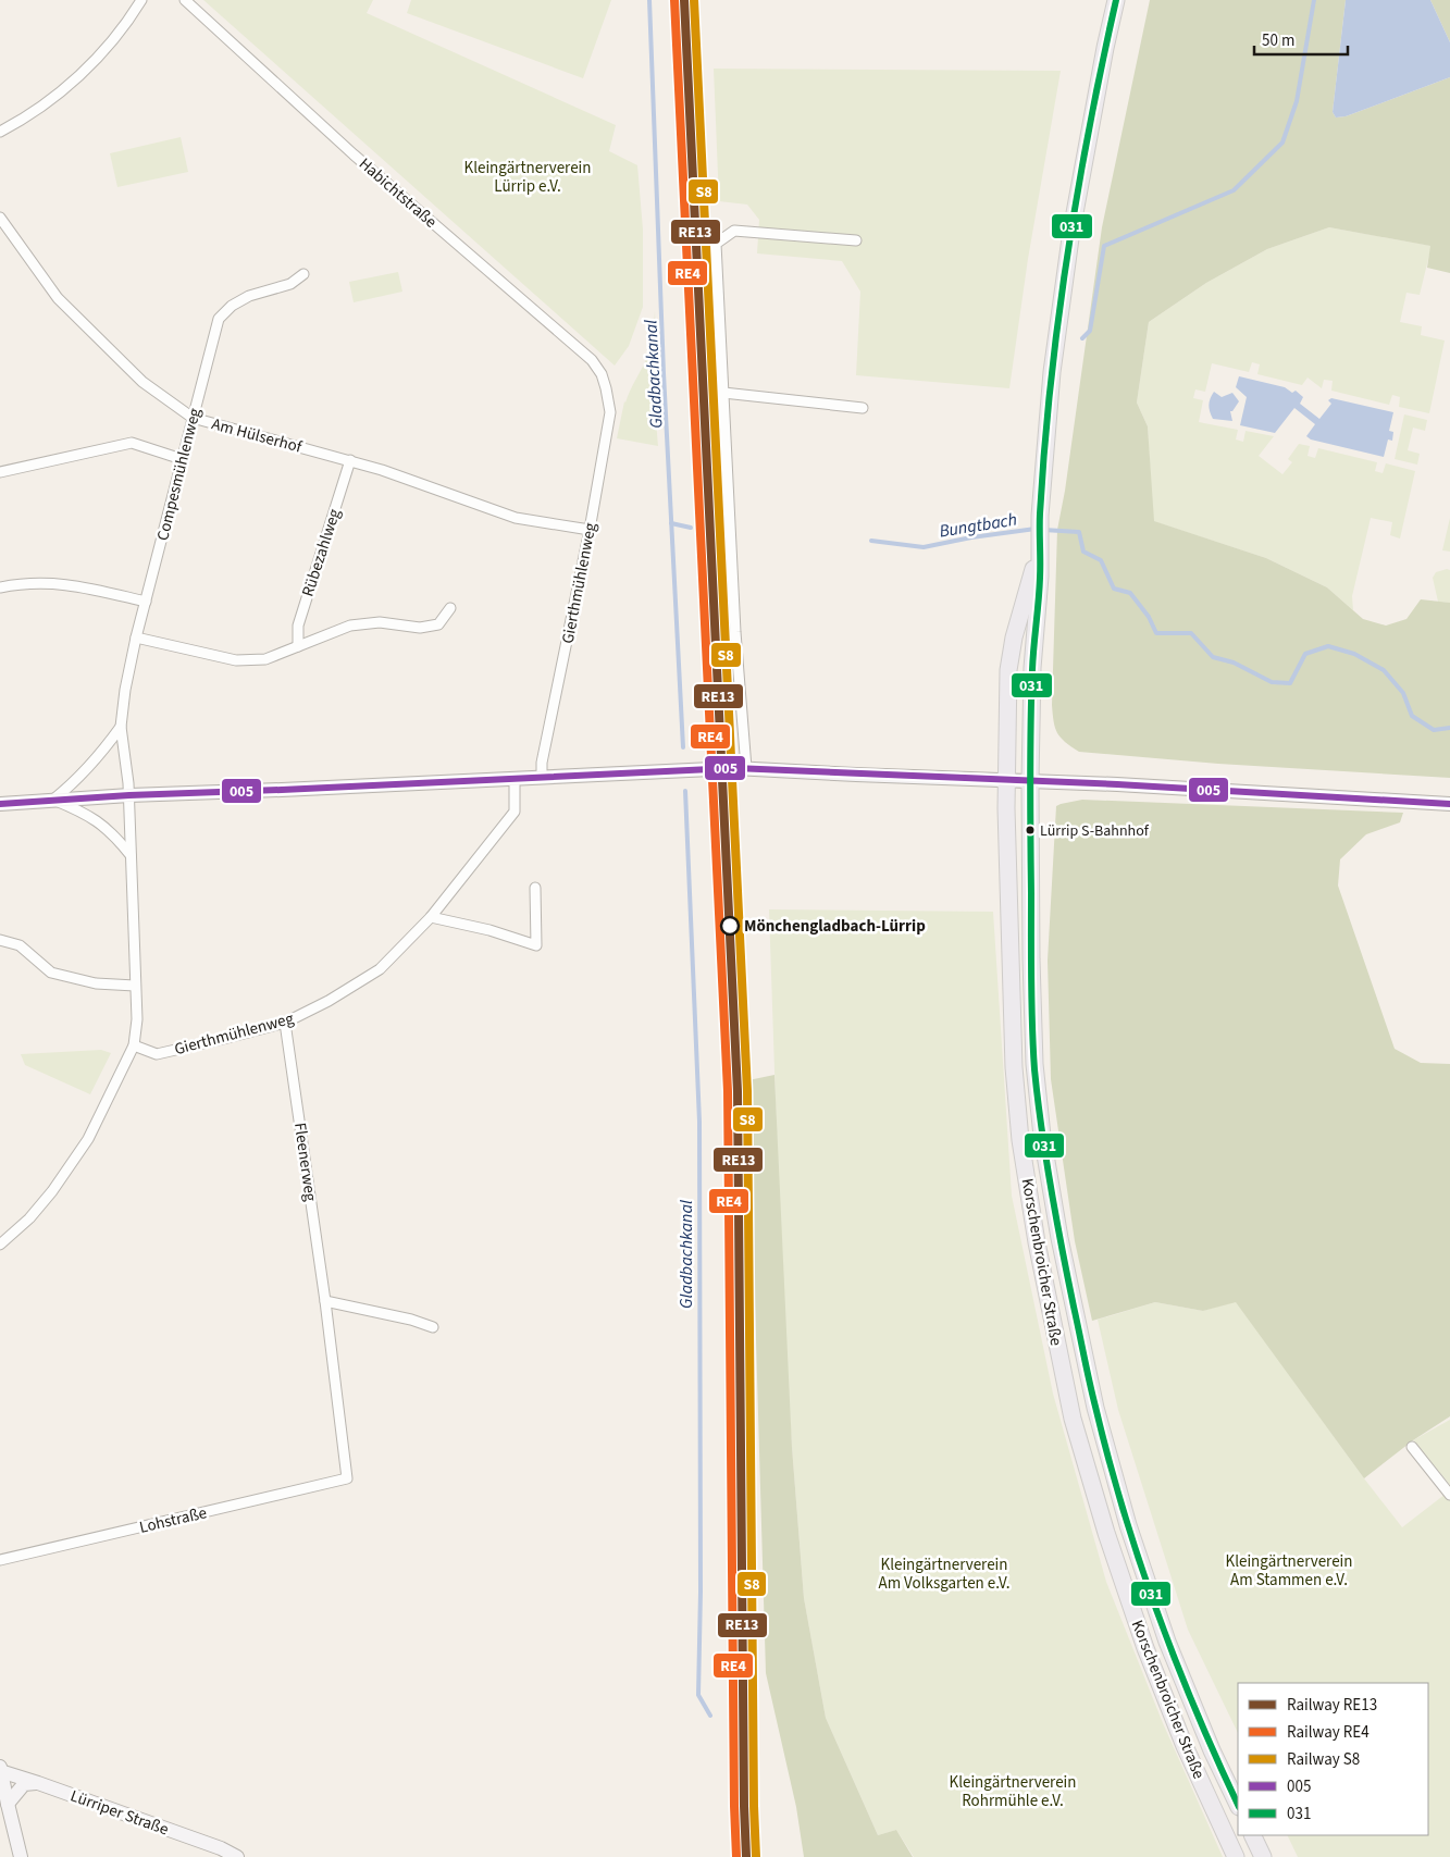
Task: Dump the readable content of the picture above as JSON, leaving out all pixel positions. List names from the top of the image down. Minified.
{"streets":{"main road":["Korschenbroicher Straße","Lürriper Straße"],"street":["Habichtstraße","Am Hülserhof","Compesmühlenweg","Rübezahlweg","Gierthmühlenweg","Fleenerweg","Lohstraße"]},"crossings":[["Habichtstraße","Gierthmühlenweg"],["Am Hülserhof","Compesmühlenweg"],["Am Hülserhof","Rübezahlweg"],["Am Hülserhof","Gierthmühlenweg"],["Compesmühlenweg","Gierthmühlenweg"],["Gierthmühlenweg","Fleenerweg"],["Fleenerweg","Lohstraße"]],"water":["Gladbachkanal","Bungtbach"],"parks":["Kleingärtnerverein Lürrip e.V.","Kleingärtnerverein Am Stammen e.V.","Kleingärtnerverein Am Volksgarten e.V.","Kleingärtnerverein Rohrmühle e.V."],"places":["Lürrip S-Bahnhof","Mönchengladbach-Lürrip"],"lines":["rail line RE13","rail line RE4","rail line S8","transit line 031","transit line 005"],"legend":["Railway RE13","Railway RE4","Railway S8","005","031"],"scale_bar":"50 m"}
